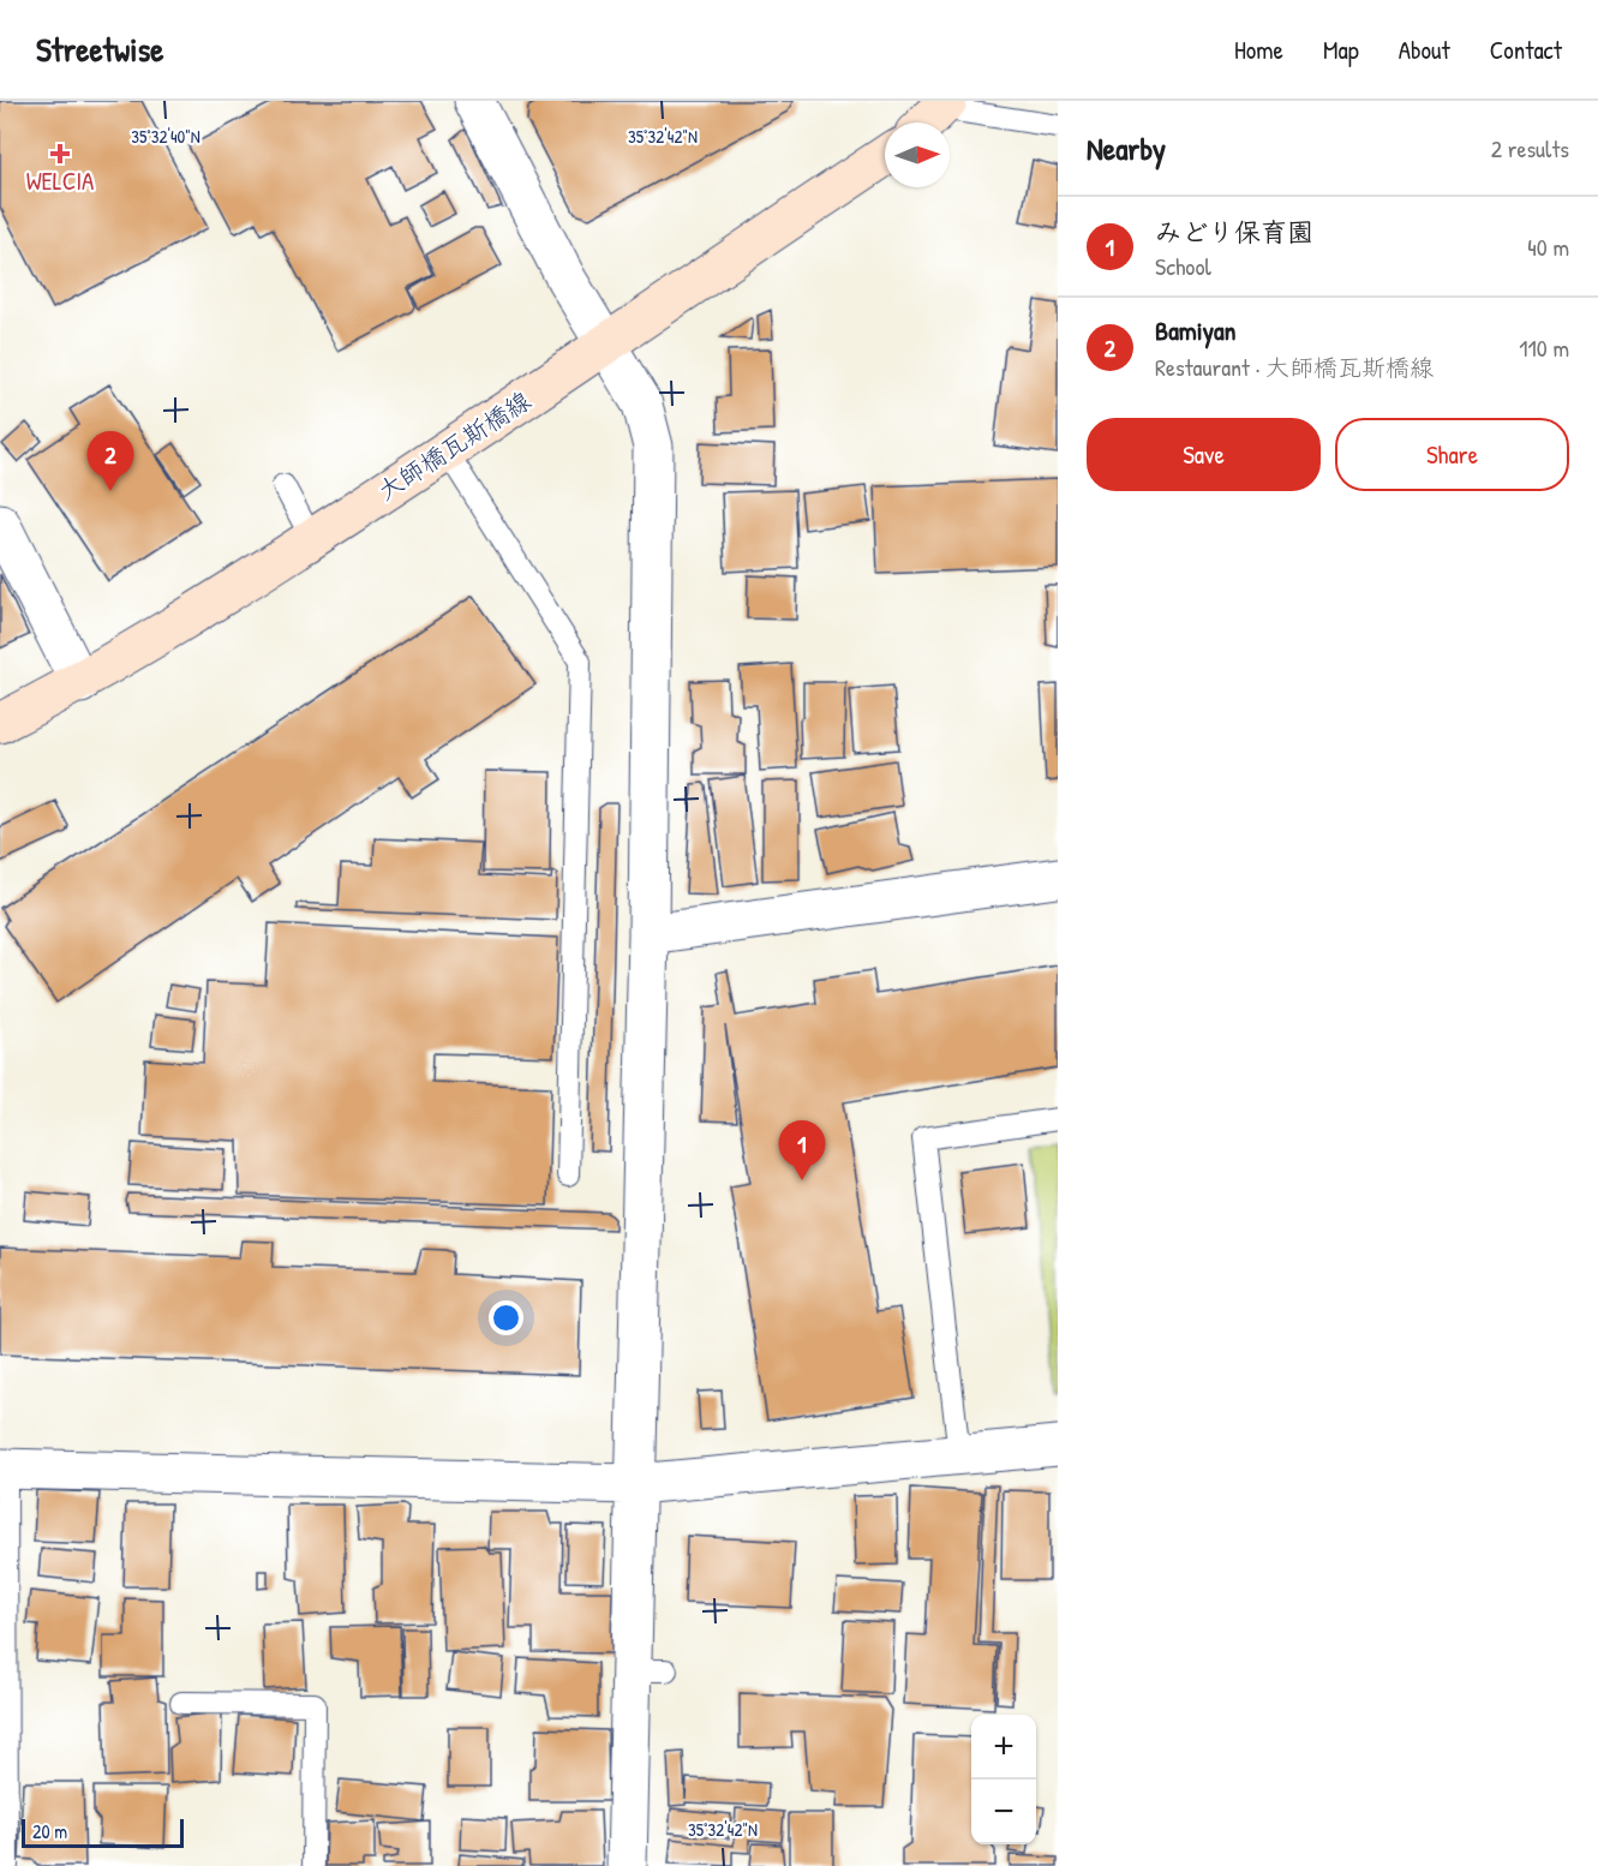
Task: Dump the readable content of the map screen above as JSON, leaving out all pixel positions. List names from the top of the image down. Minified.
{"streets":{"street":["大師橋瓦斯橋線"]},"places":{"health":["WELCIA"]},"scale_bar":"20 m","north":"right","page":{"header":"Streetwise","nav":["Home","Map","About","Contact"],"heading":["Nearby","2 results"],"list":[{"mark":"1","name":"みどり保育園","note":"School","value":"40 m"},{"mark":"2","name":"Bamiyan","note":"Restaurant · 大師橋瓦斯橋線","value":"110 m"}],"buttons":["Save","Share"],"pins":["2","1"],"map_buttons":["+","−"],"scale":"20 m"},"coordinates":["35°32'40\"N","35°32'42\"N"]}
